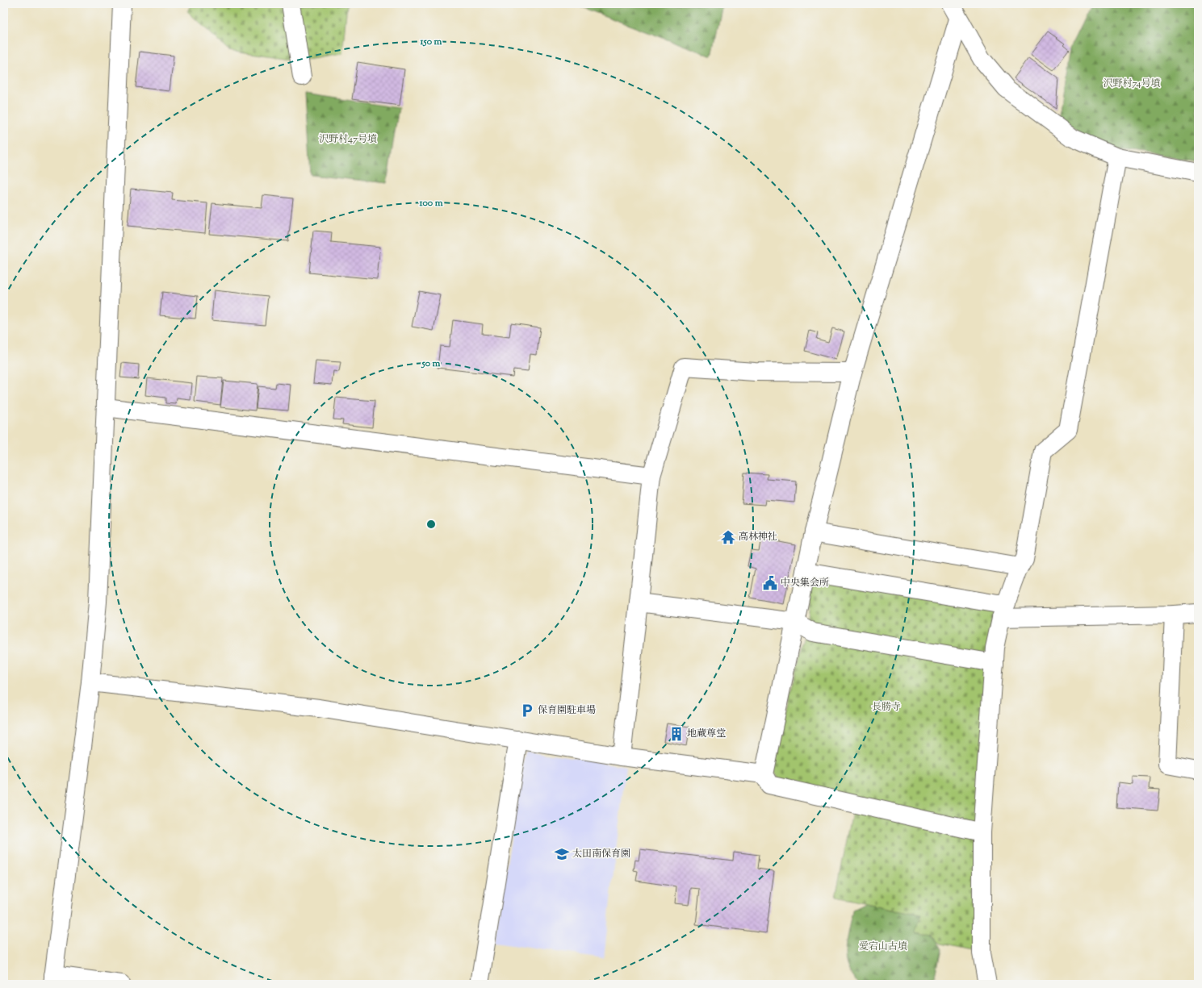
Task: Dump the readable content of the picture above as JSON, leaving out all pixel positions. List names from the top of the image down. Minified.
{"parks":["沢野村74号墳","沢野村47号墳","長勝寺","愛宕山古墳"],"places":{"temple":["高林神社"],"public building":["中央集会所"],"parking":["保育園駐車場"],"building":["地蔵尊堂"],"school or university":["太田南保育園"]},"rings":["150 m","100 m","50 m"]}
